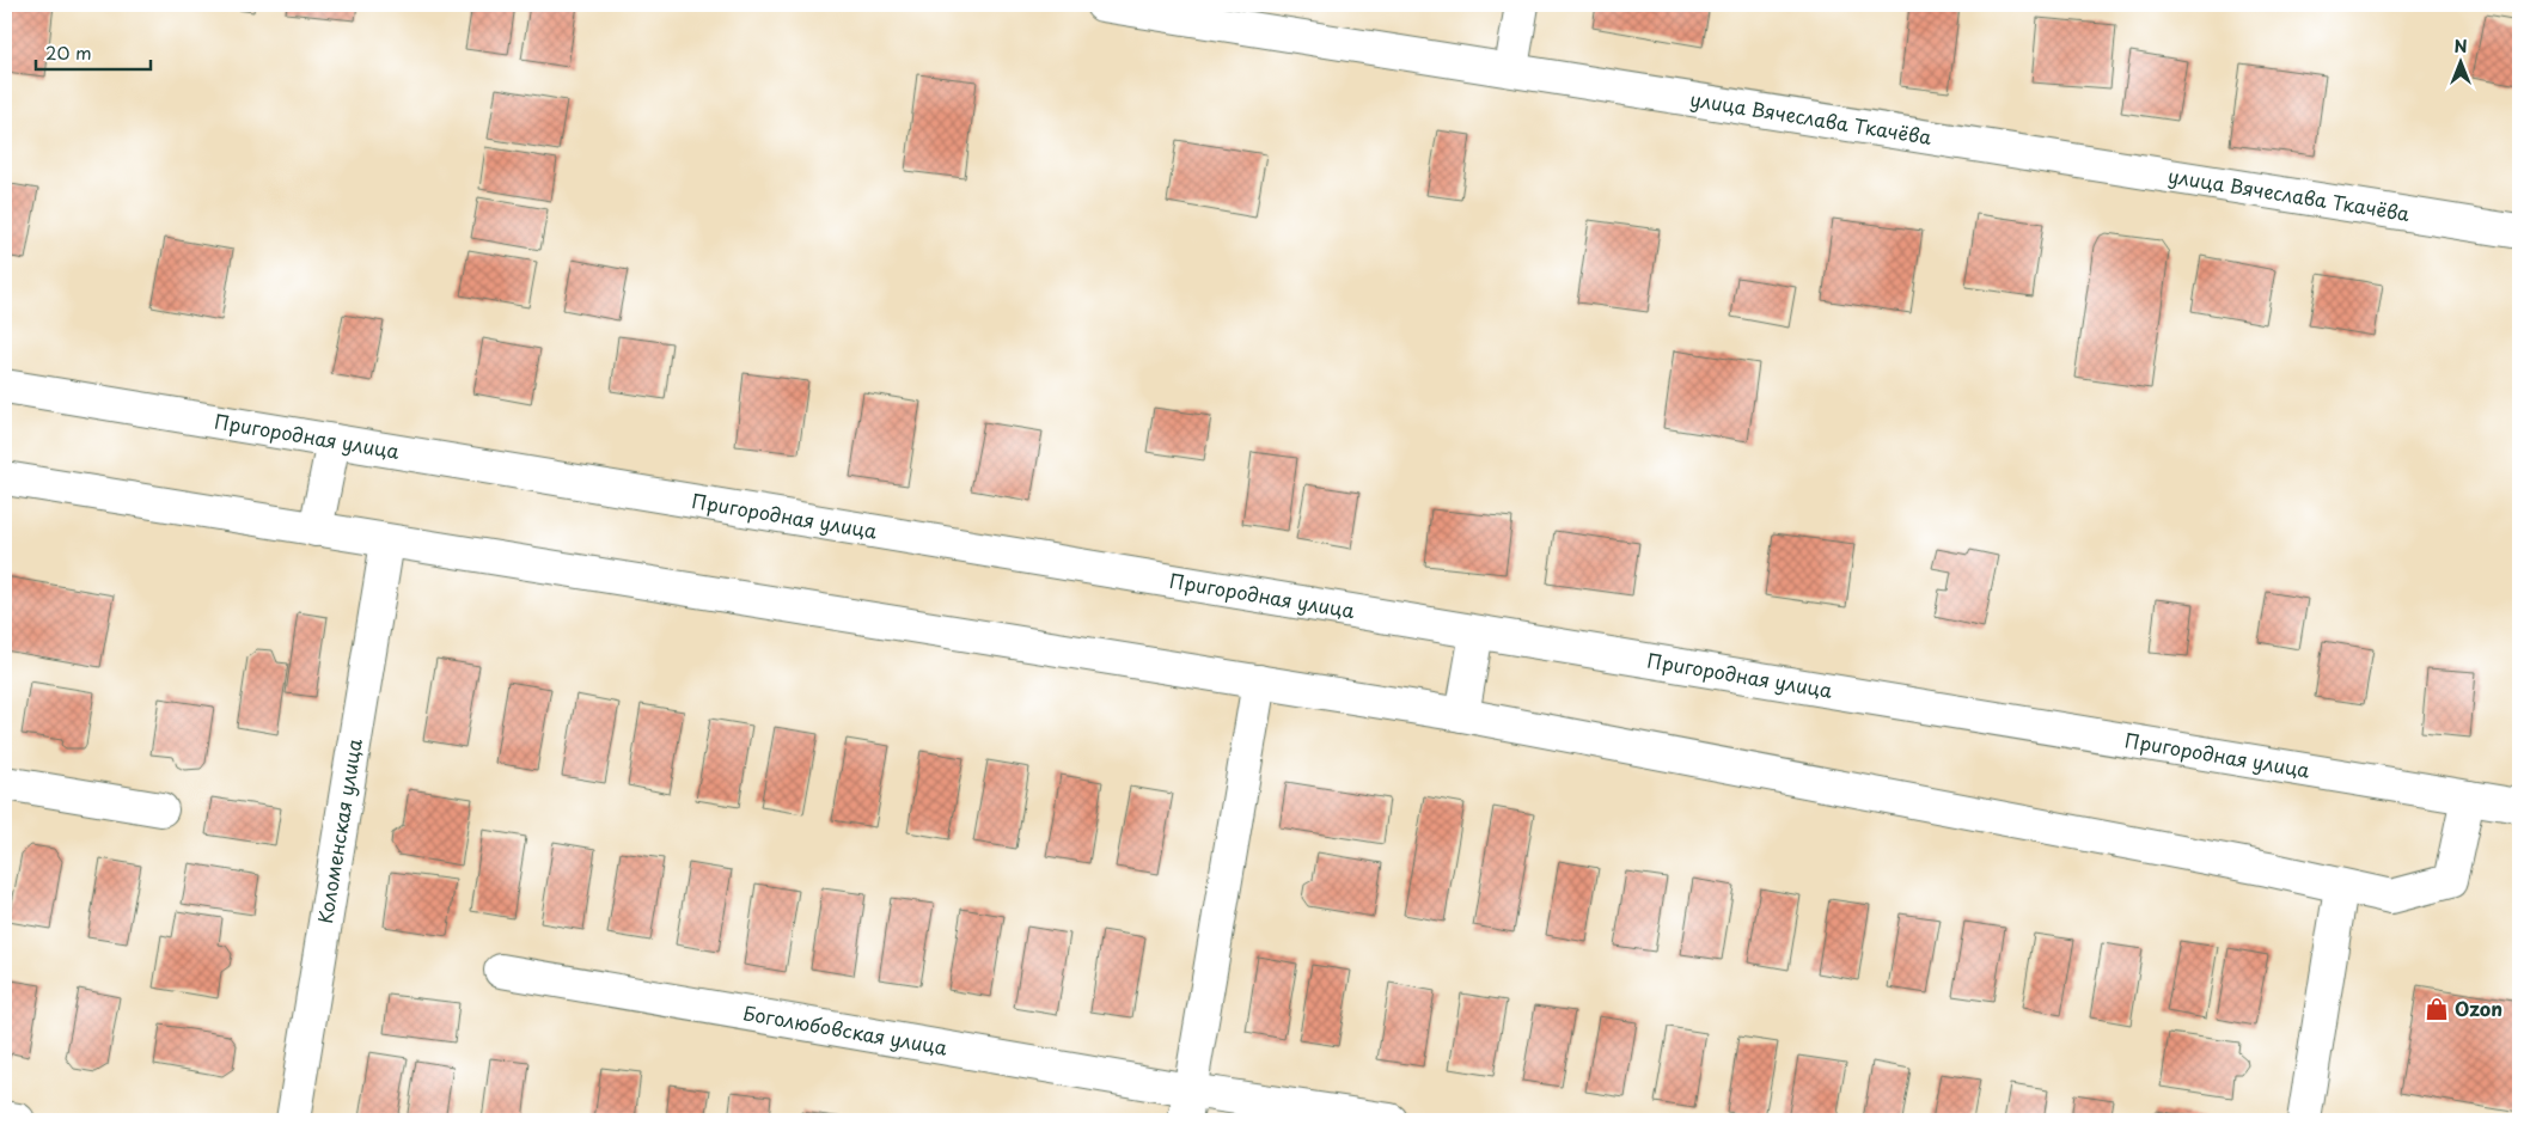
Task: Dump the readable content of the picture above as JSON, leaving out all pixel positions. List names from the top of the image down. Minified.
{"streets":{"street":["улица Вячеслава Ткачёва","Пригородная улица","Коломенская улица","Боголюбовская улица"]},"places":{"shop":["Ozon"]},"scale_bar":"20 m","north":"top"}
